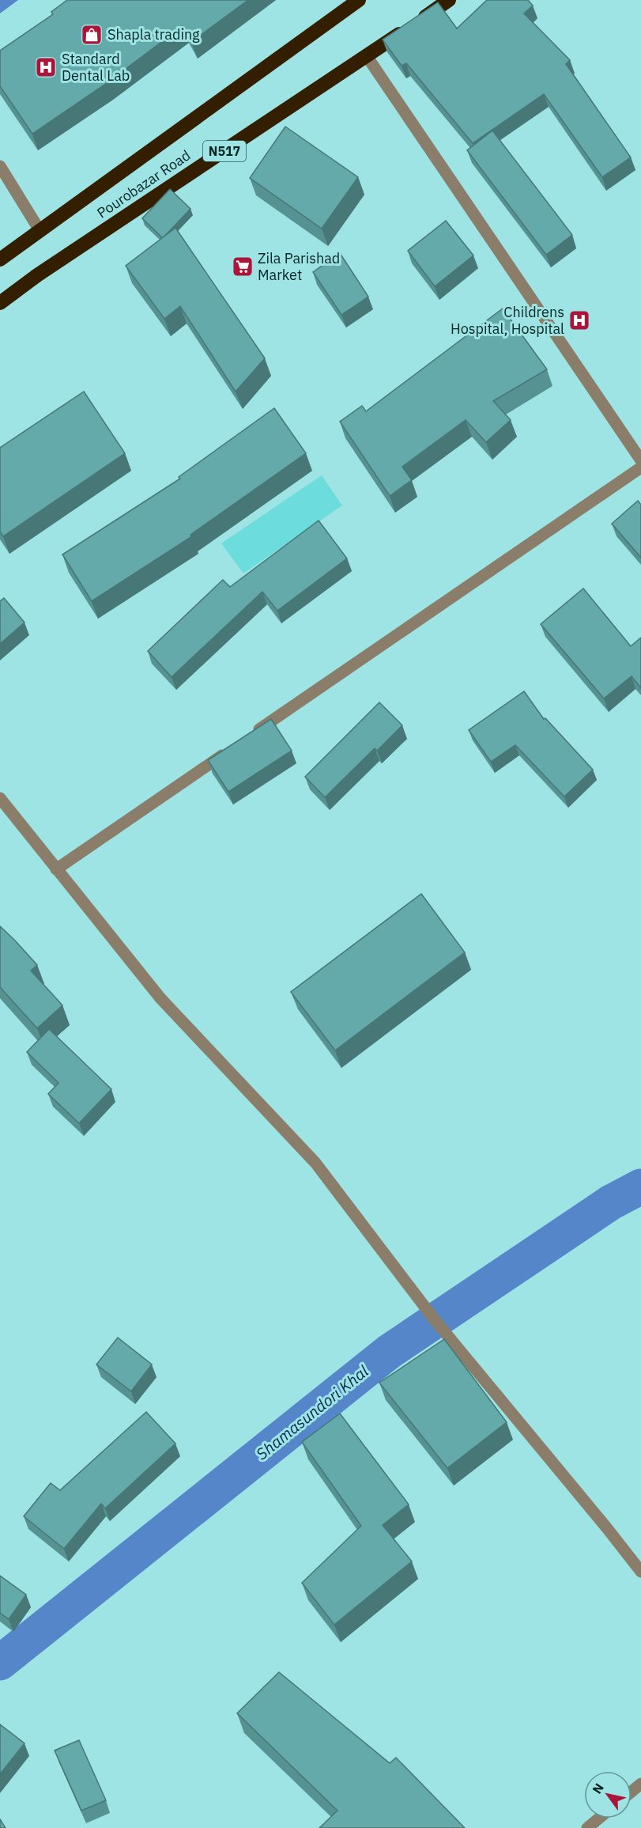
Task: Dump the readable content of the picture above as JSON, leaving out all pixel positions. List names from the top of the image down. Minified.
{"streets":{"highway":["N517","Pourobazar Road"]},"water":["Shamasundori Khal"],"places":{"shop":["Shapla trading"],"hospital":["Standard Dental Lab","Childrens Hospital, Hospital"],"supermarket":["Zila Parishad Market"]},"north":"top left"}
